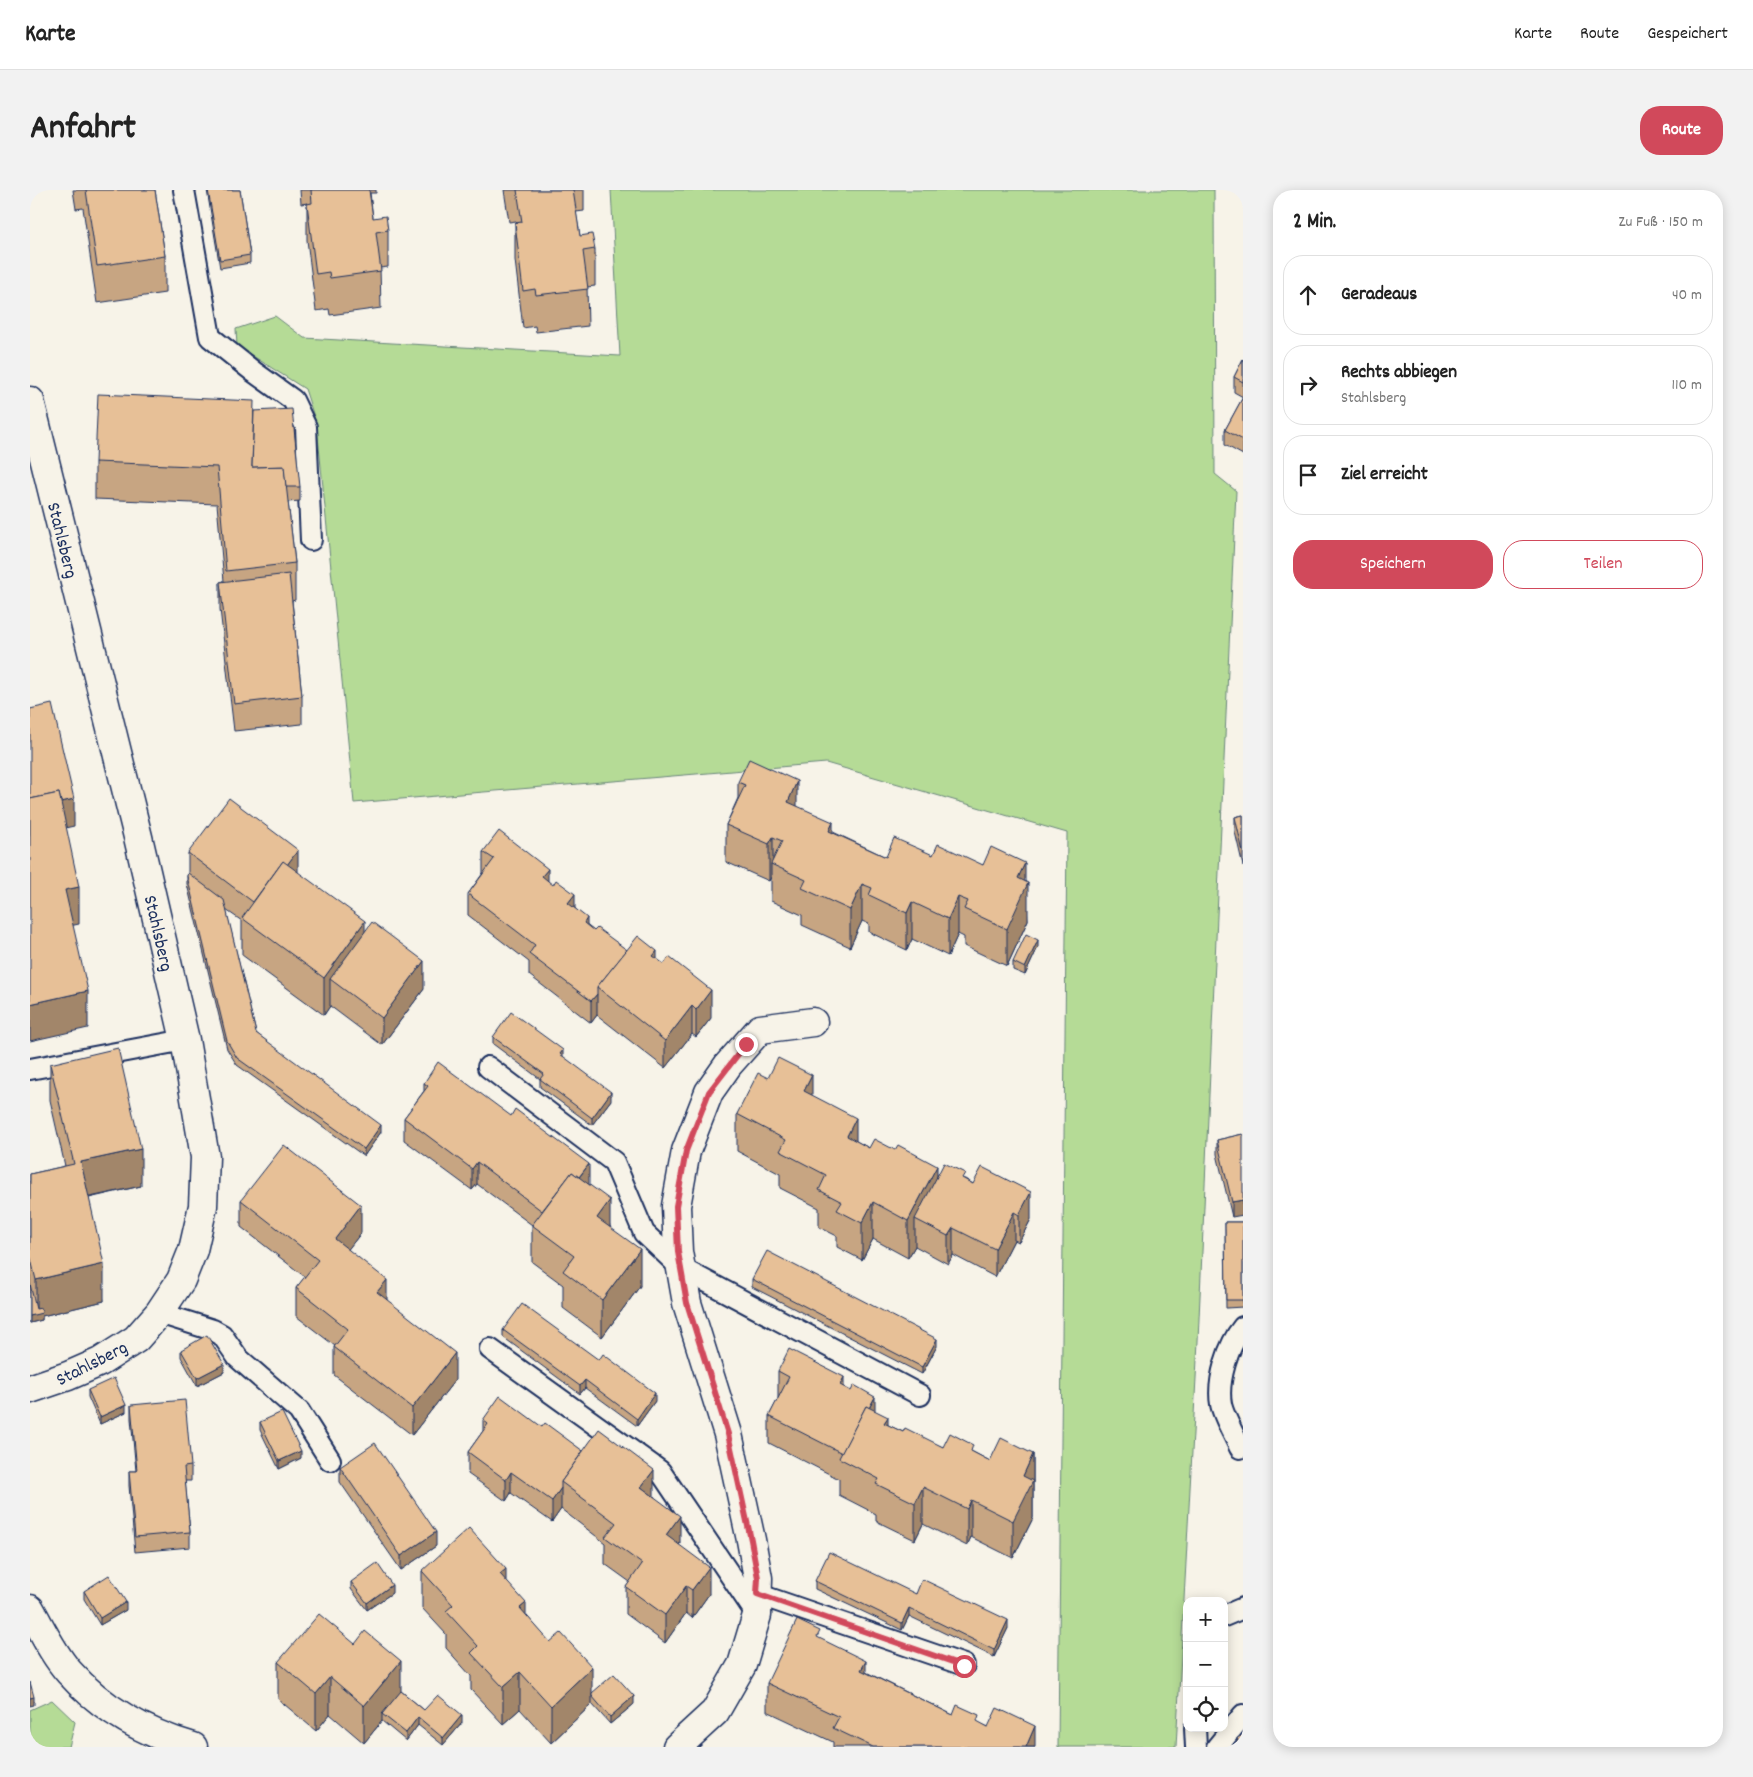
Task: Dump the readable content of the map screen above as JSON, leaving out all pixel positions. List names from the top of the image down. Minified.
{"streets":{"street":["Stahlsberg"]},"page":{"header":"Karte","nav":["Karte","Route","Gespeichert"],"title":"Anfahrt","buttons":["Route",["Speichern","Teilen"]],"heading":["2 Min.","Zu Fuß · 150 m"],"list":[["Geradeaus","40 m"],["Rechts abbiegen","Stahlsberg","110 m"],"Ziel erreicht"],"map_buttons":["+","−"]}}
